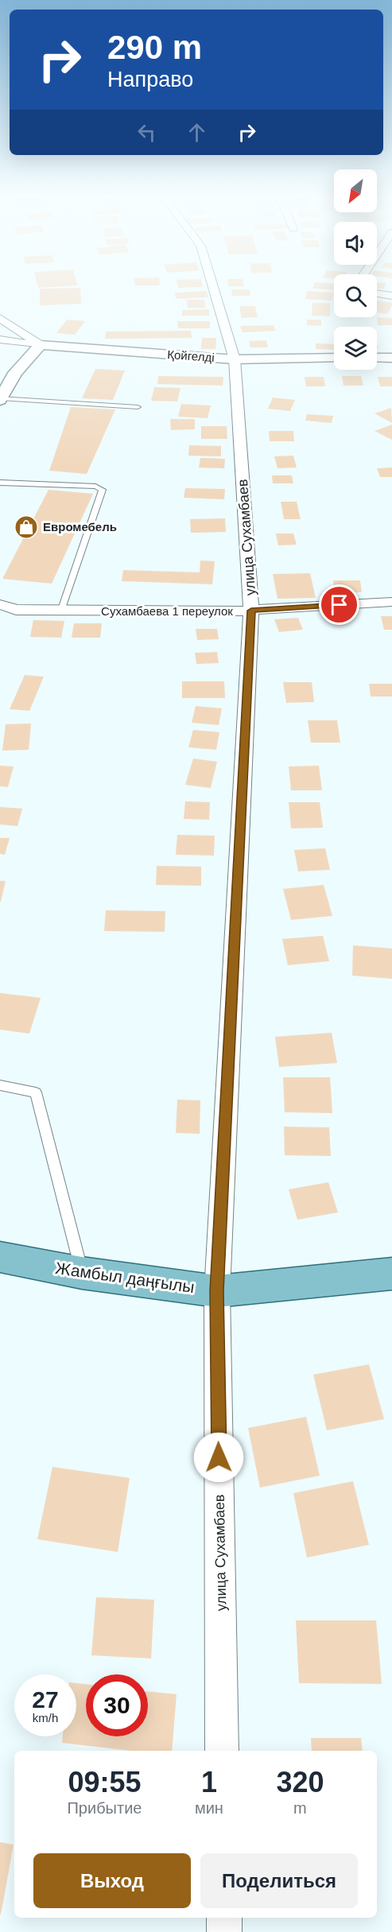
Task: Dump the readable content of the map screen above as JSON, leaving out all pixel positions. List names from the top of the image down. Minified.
{"streets":{"main road":["Жамбыл даңғылы"],"street":["Қойгелді","улица Сухамбаев","Сухамбаева 1 переулок"]},"crossings":[["Қойгелді","улица Сухамбаев"],["улица Сухамбаев","Сухамбаева 1 переулок"],["улица Сухамбаев","Жамбыл даңғылы"]],"places":{"shop":["Евромебель"]},"north":"bottom left","page":{"turn":["290 m","Направо"],"speed":"27 km/h","limit":"30","eta":["09:55","Прибытие","1","мин","320","m"],"buttons":["Выход","Поделиться"]}}
